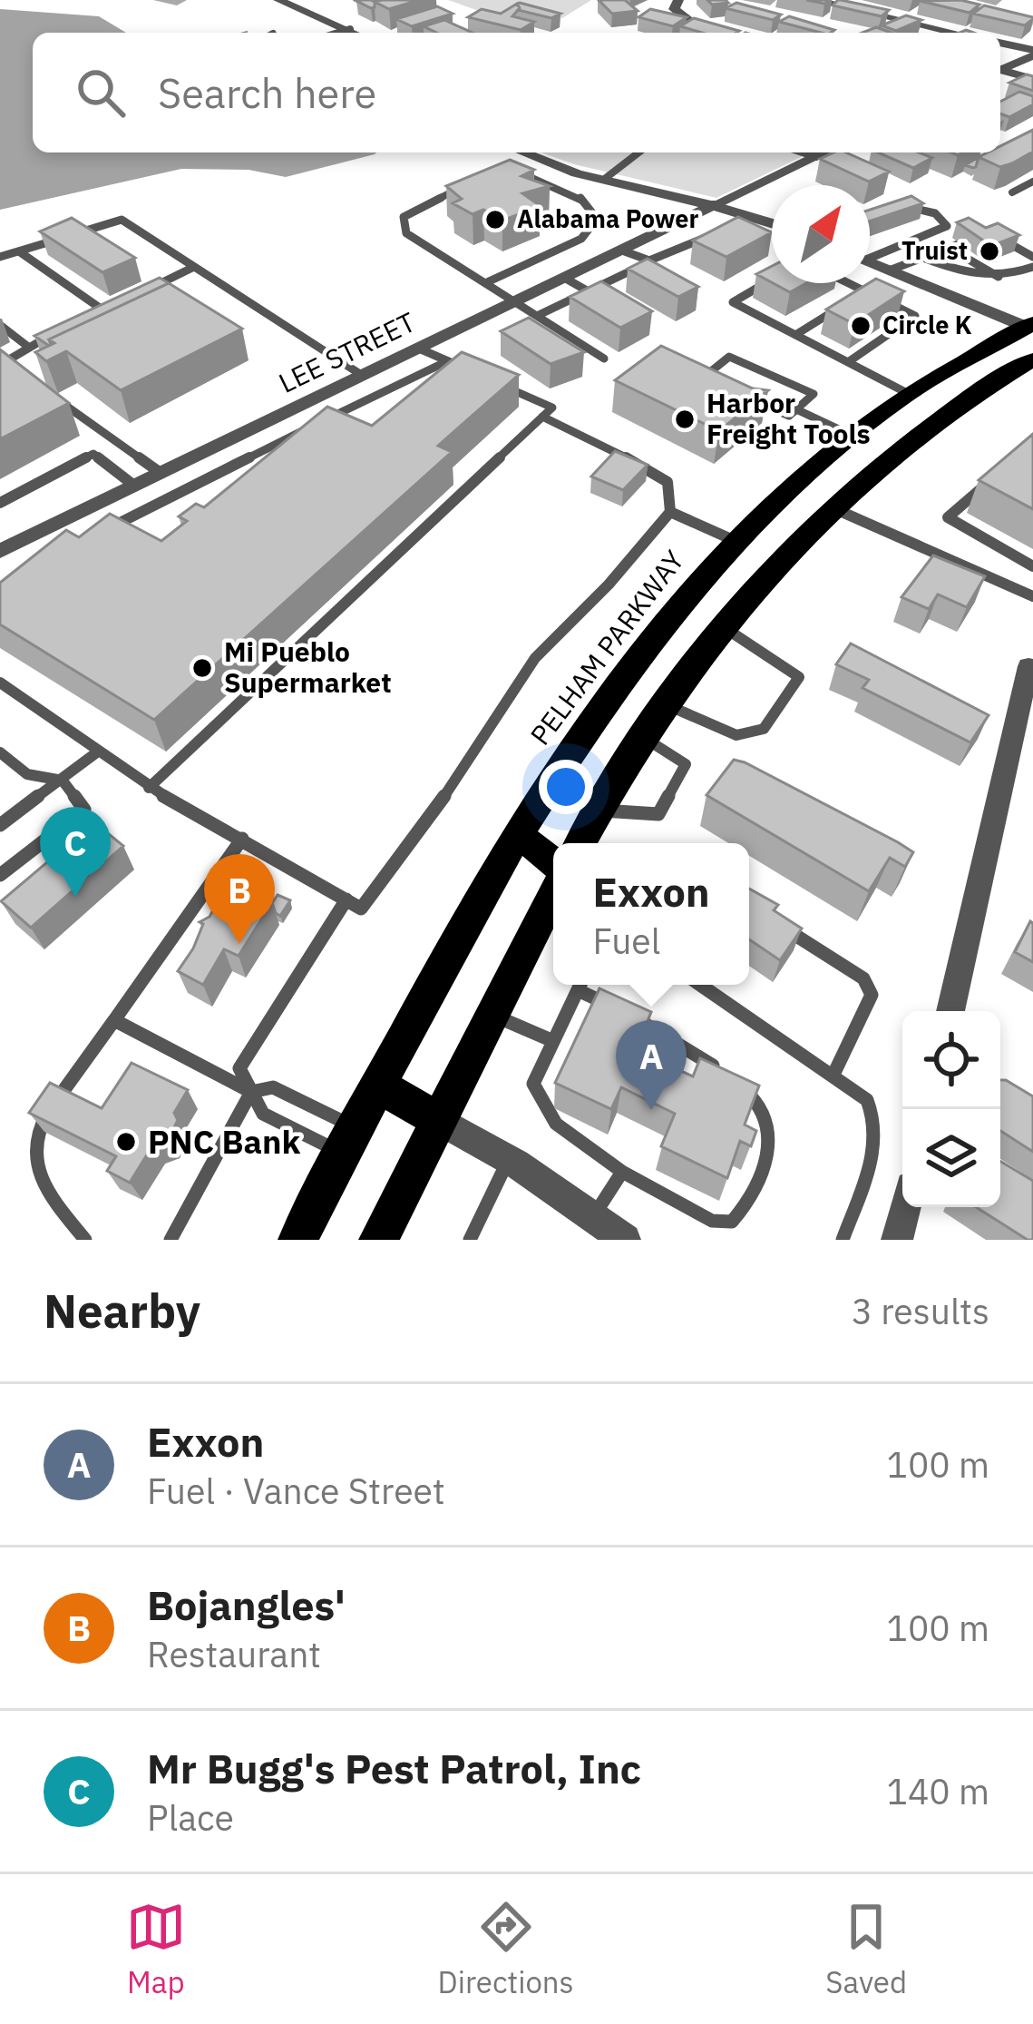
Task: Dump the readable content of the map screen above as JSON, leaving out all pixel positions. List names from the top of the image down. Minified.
{"streets":{"main road":["PELHAM PARKWAY"],"street":["LEE STREET"]},"places":["Alabama Power","Truist","Circle K","Harbor Freight Tools","Mi Pueblo Supermarket","PNC Bank"],"north":"top right","page":{"search":"Search here","pins":["C","B","A"],"popup":["Exxon","Fuel"],"heading":["Nearby","3 results"],"list":[{"mark":"A","name":"Exxon","note":"Fuel · Vance Street","value":"100 m"},{"mark":"B","name":"Bojangles'","note":"Restaurant","value":"100 m"},{"mark":"C","name":"Mr Bugg's Pest Patrol, Inc","note":"Place","value":"140 m"}],"nav":["Map","Directions","Saved"]}}
